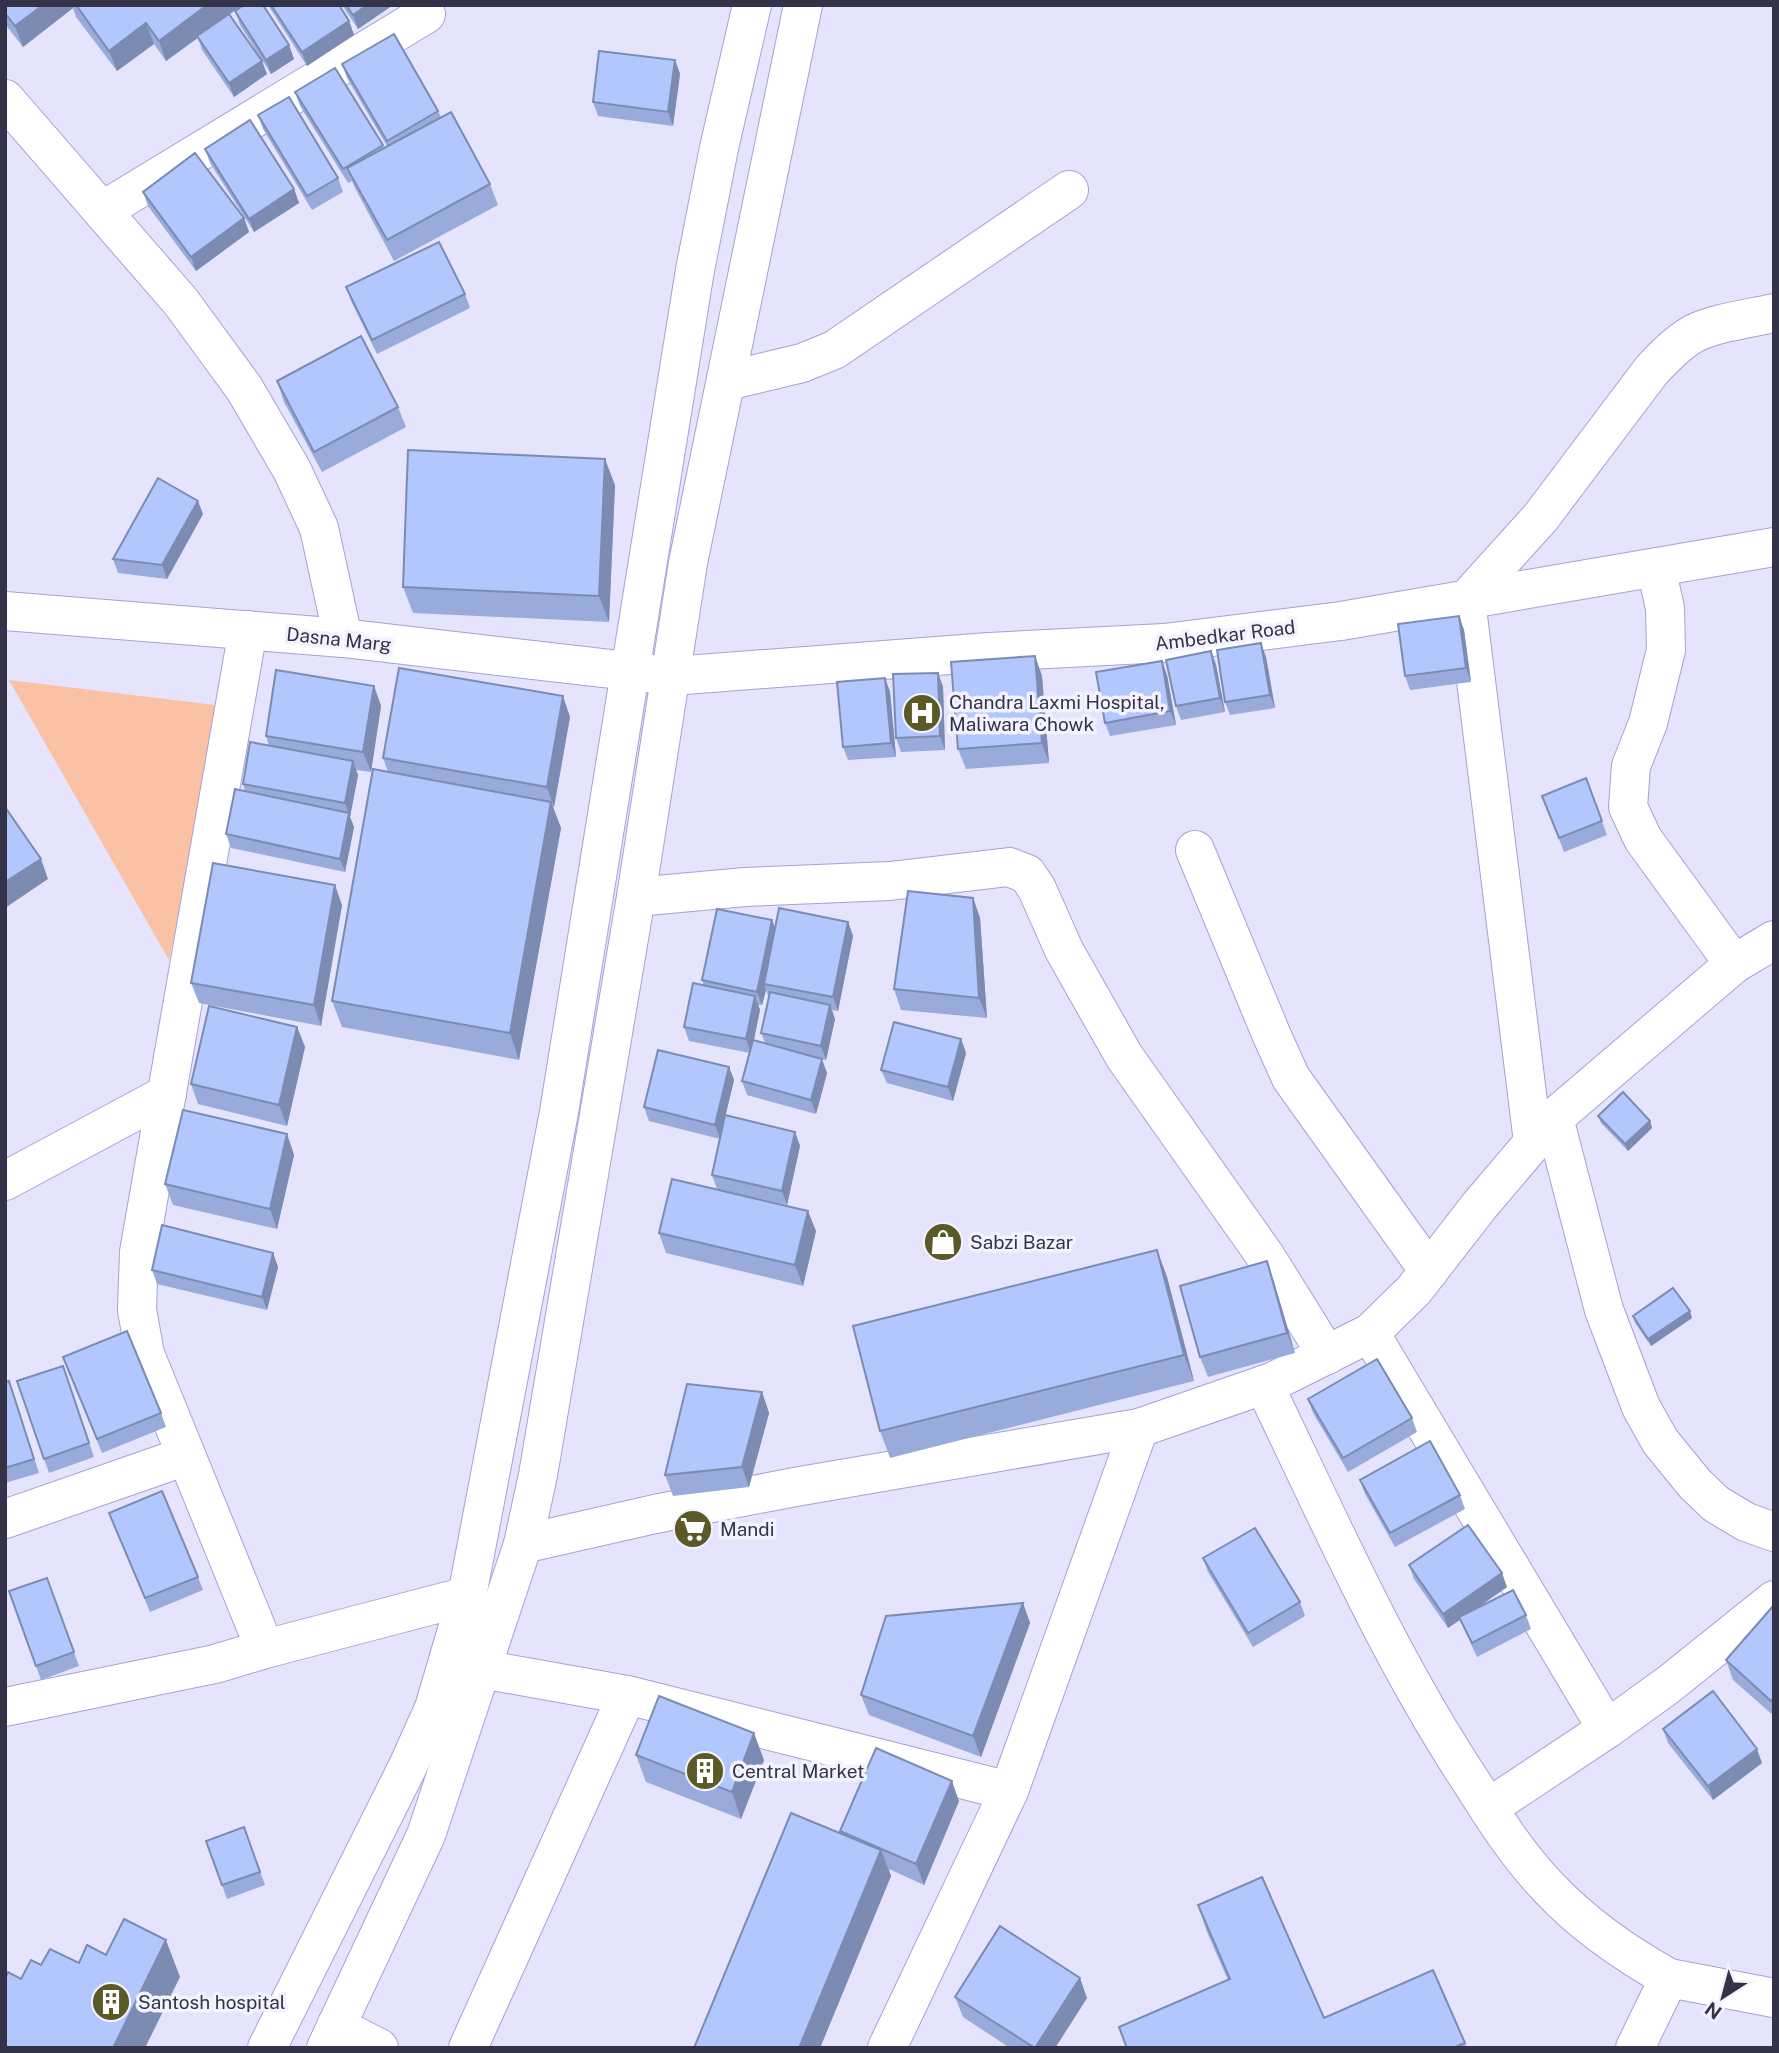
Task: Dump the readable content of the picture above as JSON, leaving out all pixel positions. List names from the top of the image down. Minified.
{"streets":{"street":["Ambedkar Road","Dasna Marg"]},"crossings":[["Ambedkar Road","Dasna Marg"]],"places":{"hospital":["Chandra Laxmi Hospital, Maliwara Chowk"],"shop":["Sabzi Bazar"],"supermarket":["Mandi"],"building":["Central Market","Santosh hospital"]},"north":"bottom left"}
